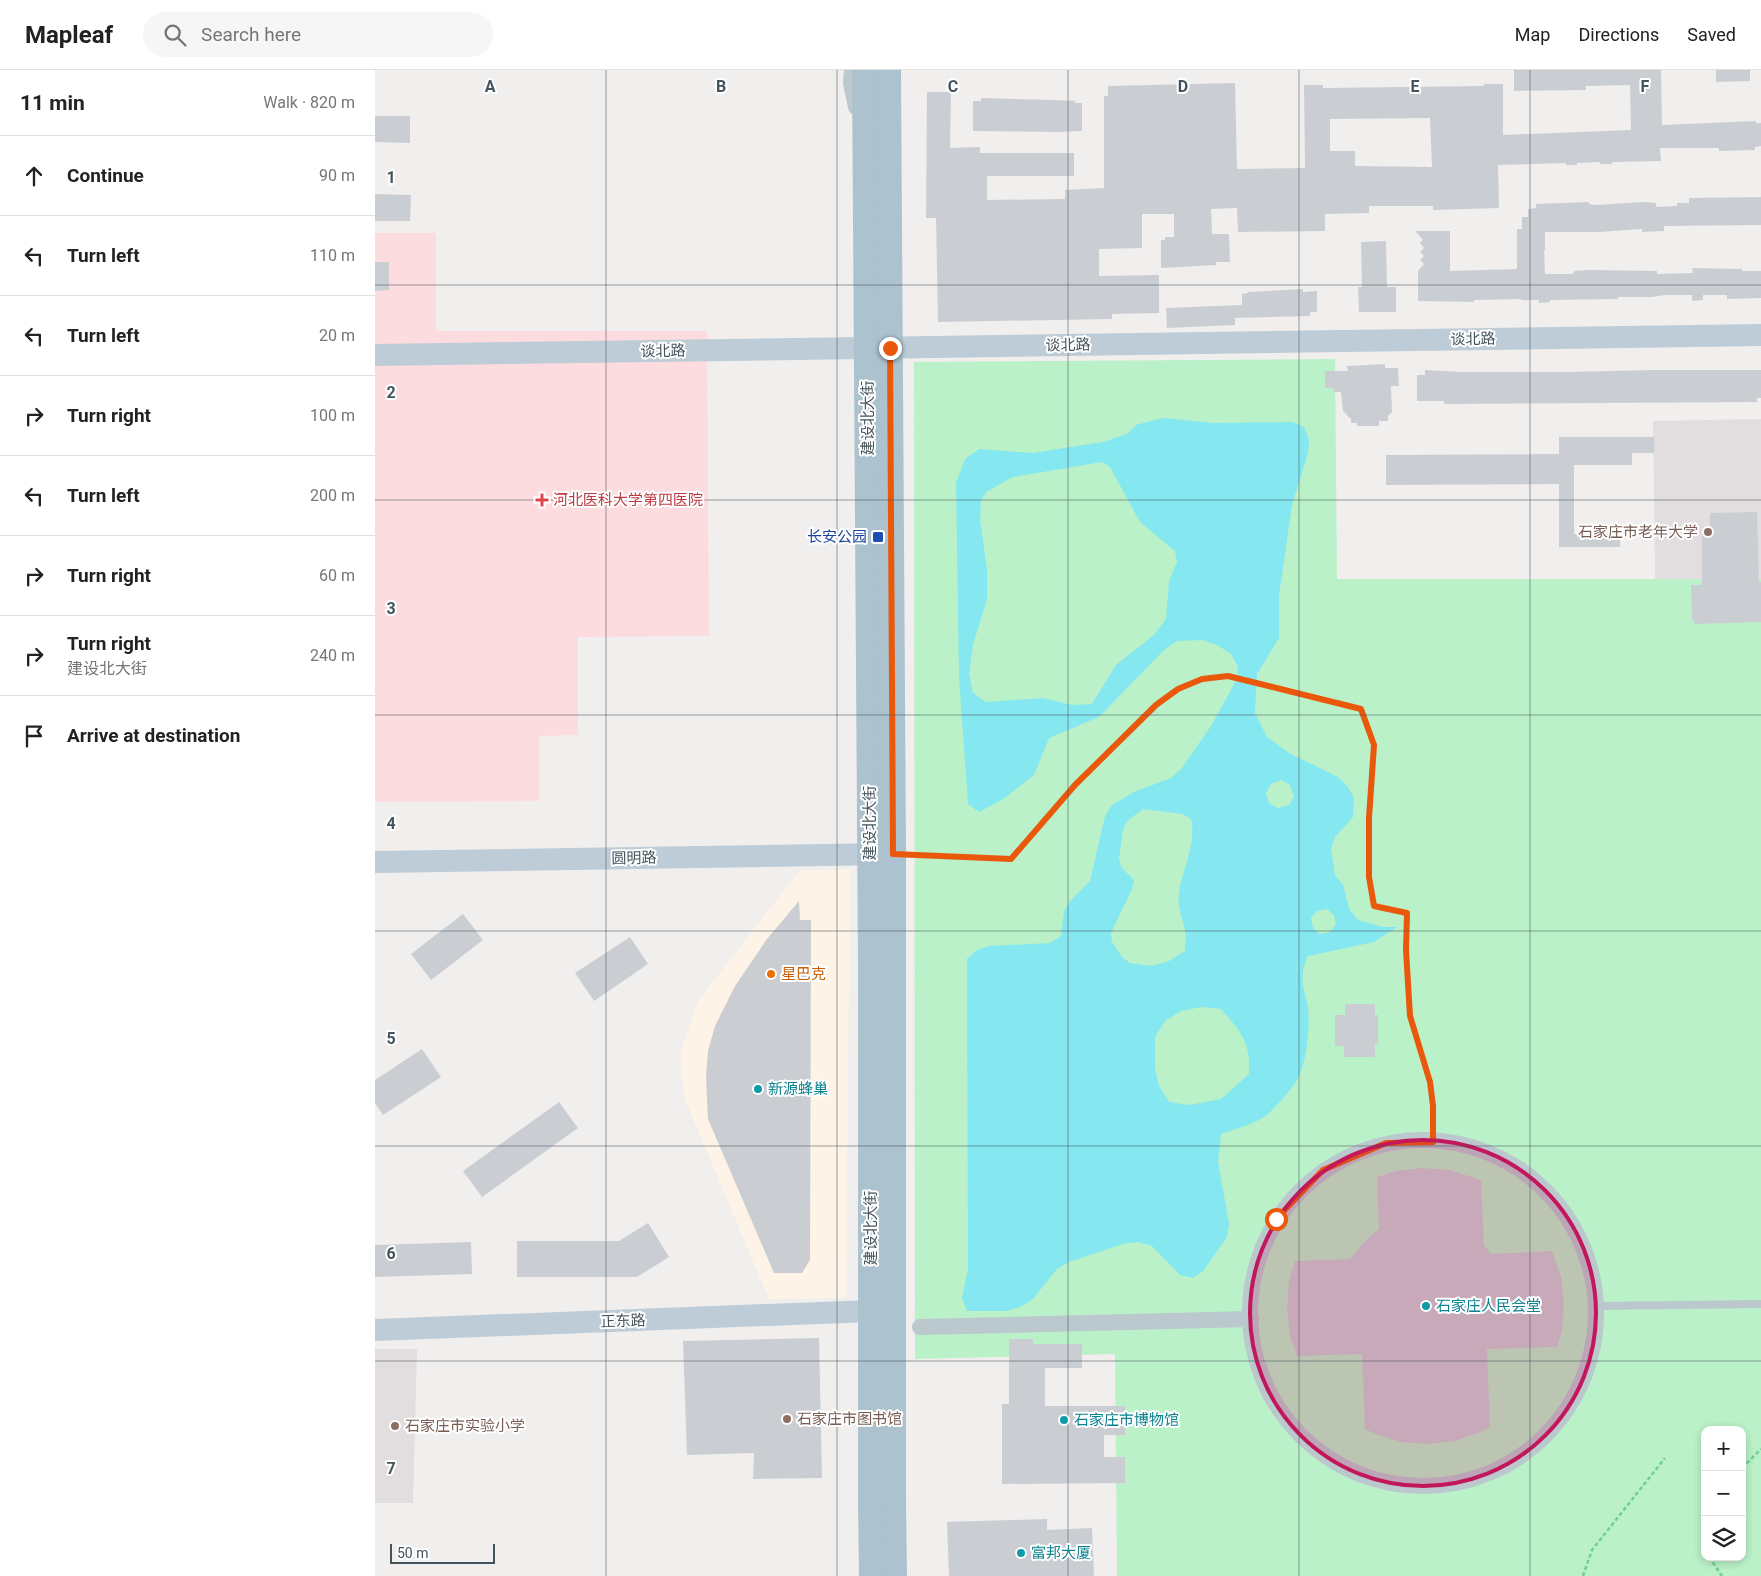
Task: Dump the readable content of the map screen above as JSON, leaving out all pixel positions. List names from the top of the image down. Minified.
{"streets":{"main road":["建设北大街"],"street":["谈北路","圆明路","正东路"]},"crossings":[["谈北路","建设北大街"],["建设北大街","圆明路"],["建设北大街","正东路"]],"places":{"health":["河北医科大学第四医院"],"other":["石家庄市老年大学","星巴克","新源蜂巢","石家庄人民会堂","石家庄市图书馆","石家庄市博物馆","石家庄市实验小学","富邦大厦"],"transit":["长安公园"]},"scale_bar":"50 m","page":{"header":"Mapleaf","search":"Search here","nav":["Map","Directions","Saved"],"heading":["11 min","Walk · 820 m"],"list":[["Continue","90 m"],["Turn left","110 m"],["Turn left","20 m"],["Turn right","100 m"],["Turn left","200 m"],["Turn right","60 m"],["Turn right","建设北大街","240 m"],"Arrive at destination"],"map_buttons":["+","−"],"scale":"50 m"},"grid":{"columns":["A","B","C","D","E","F"],"rows":["1","2","3","4","5","6","7"]}}
